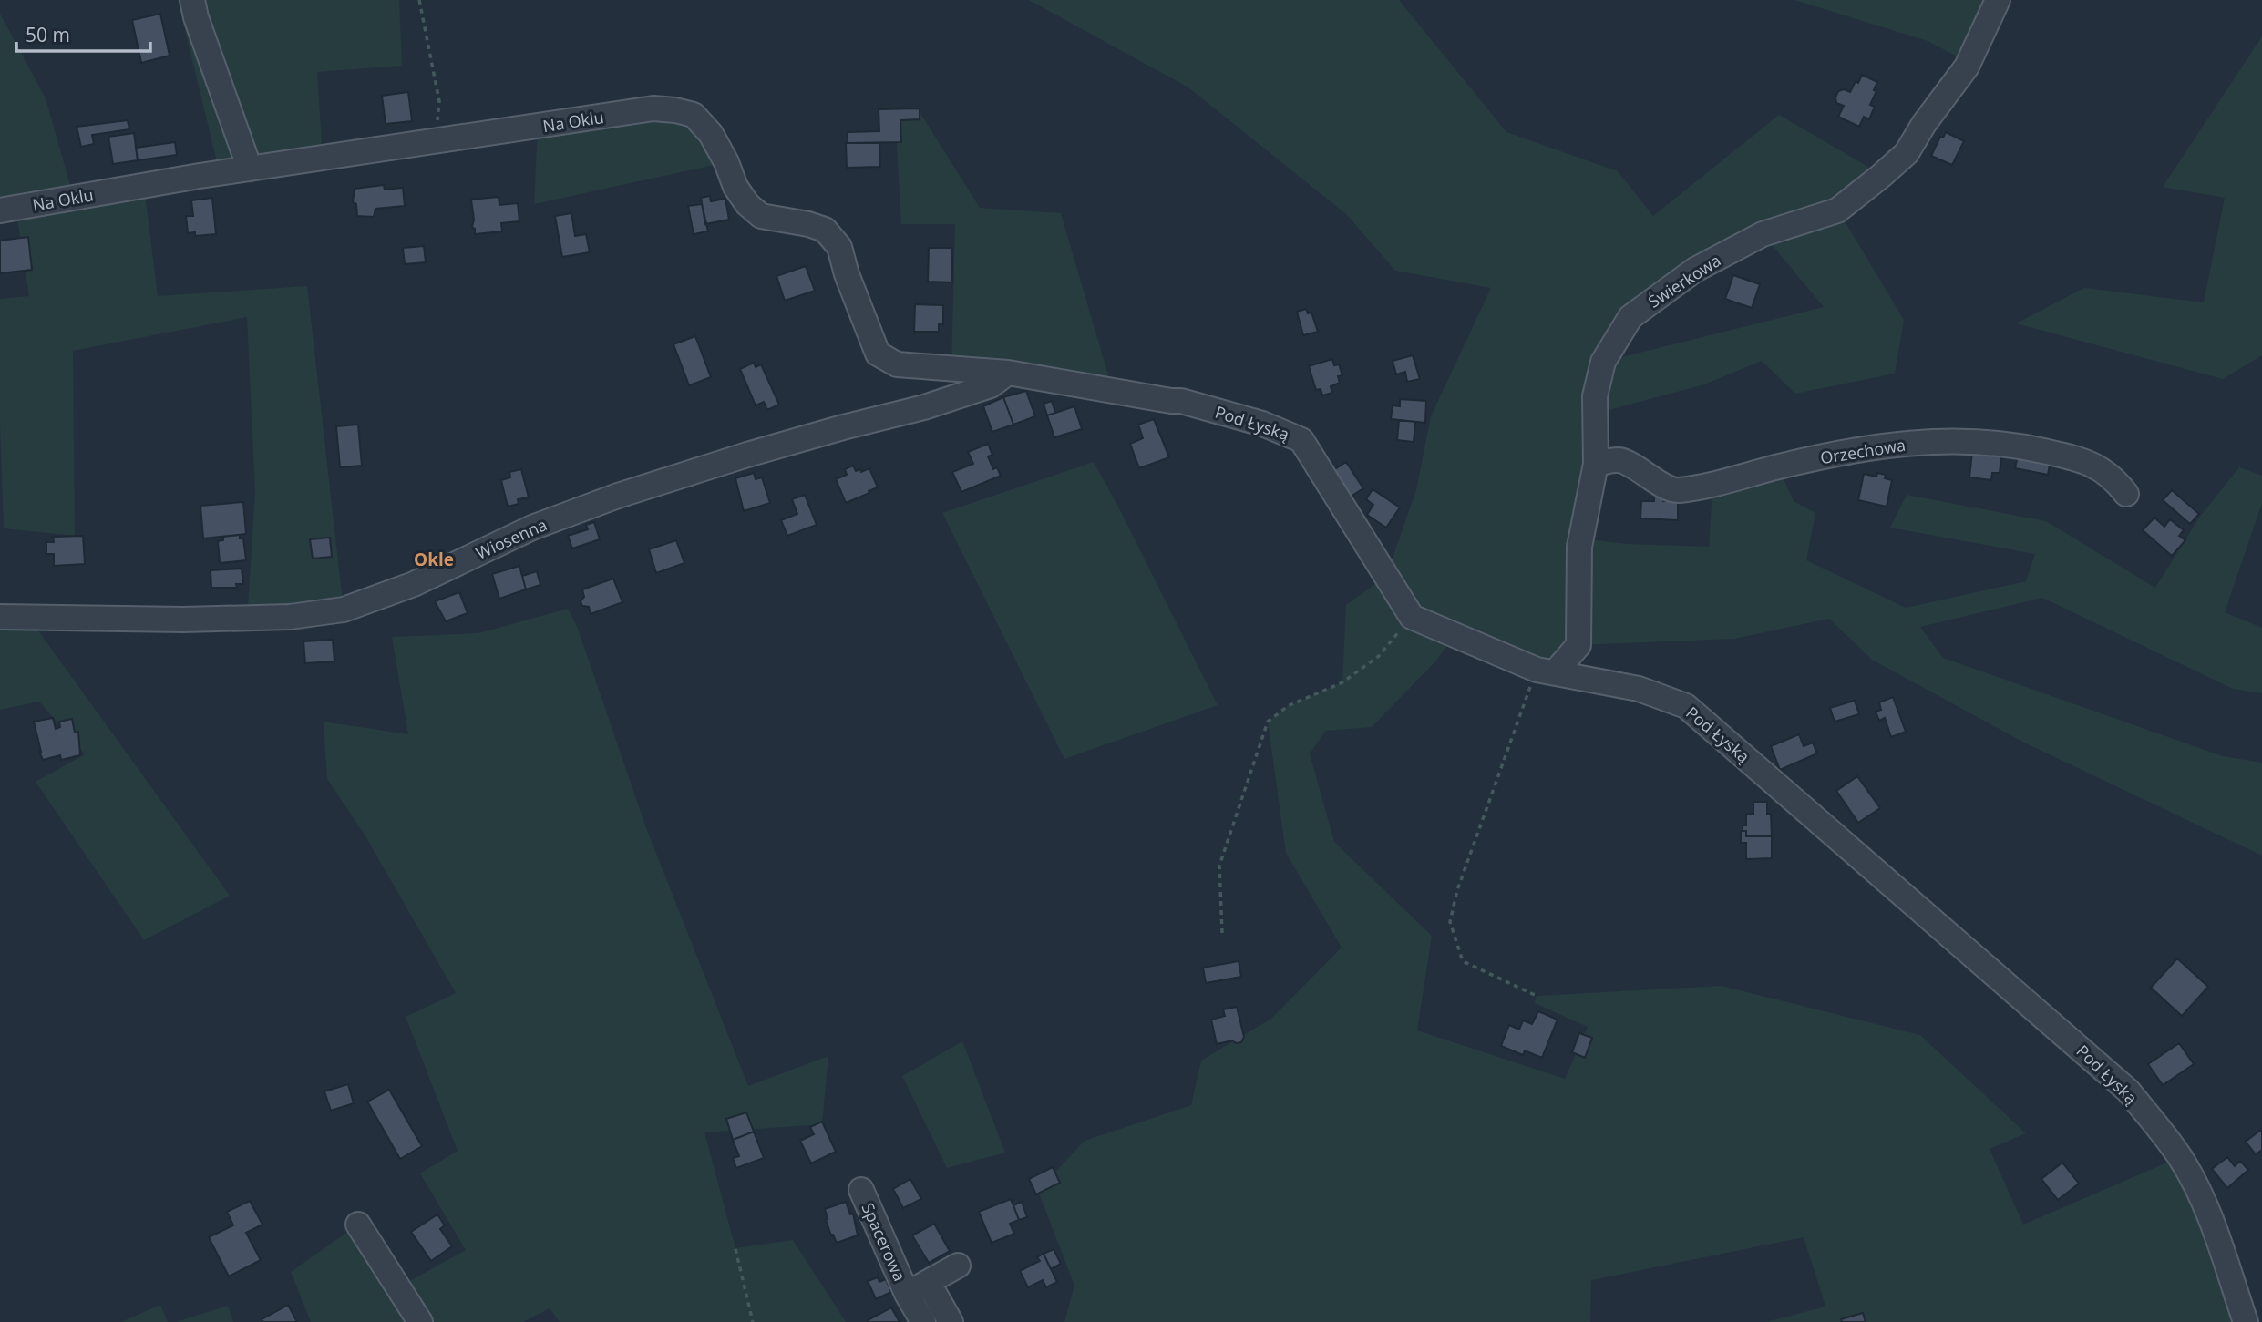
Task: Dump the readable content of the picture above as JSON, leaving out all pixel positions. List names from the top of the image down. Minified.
{"streets":{"street":["Na Oklu","Świerkowa","Pod Łyską","Orzechowa","Wiosenna","Spacerowa"]},"crossings":[["Na Oklu","Pod Łyską"],["Na Oklu","Wiosenna"],["Świerkowa","Pod Łyską"],["Świerkowa","Orzechowa"],["Pod Łyską","Wiosenna"]],"districts":["Okle"],"scale_bar":"50 m"}
